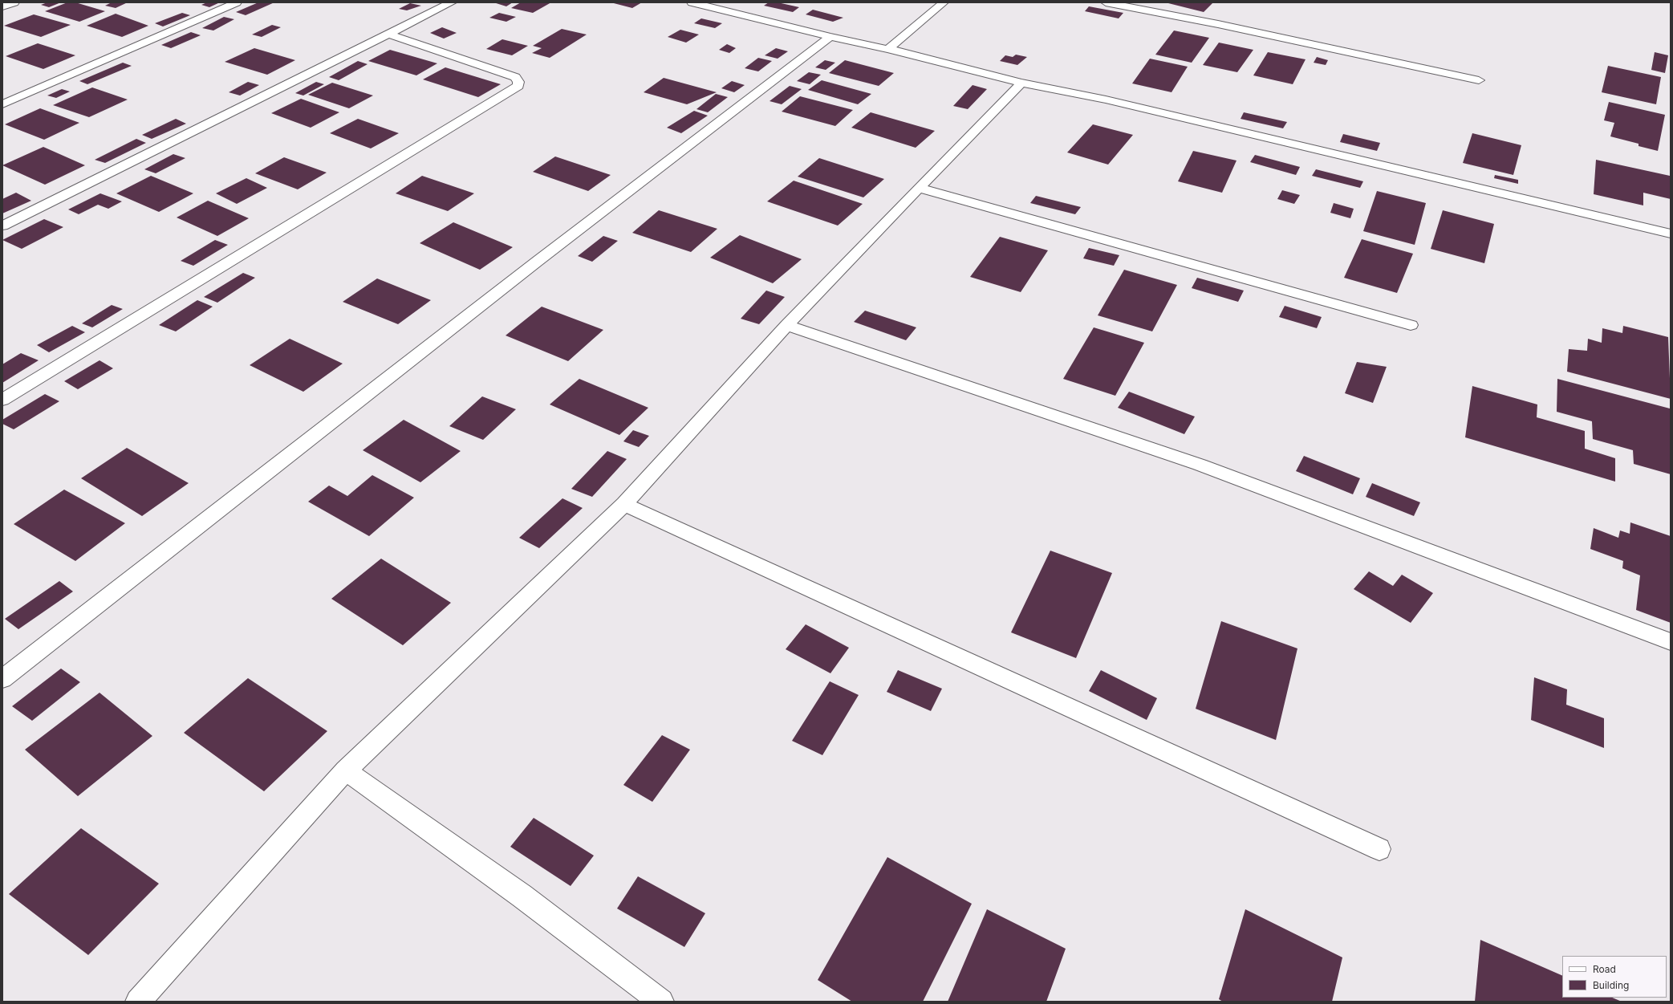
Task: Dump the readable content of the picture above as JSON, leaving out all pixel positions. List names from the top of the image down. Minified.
{"legend":["Road","Building"]}
